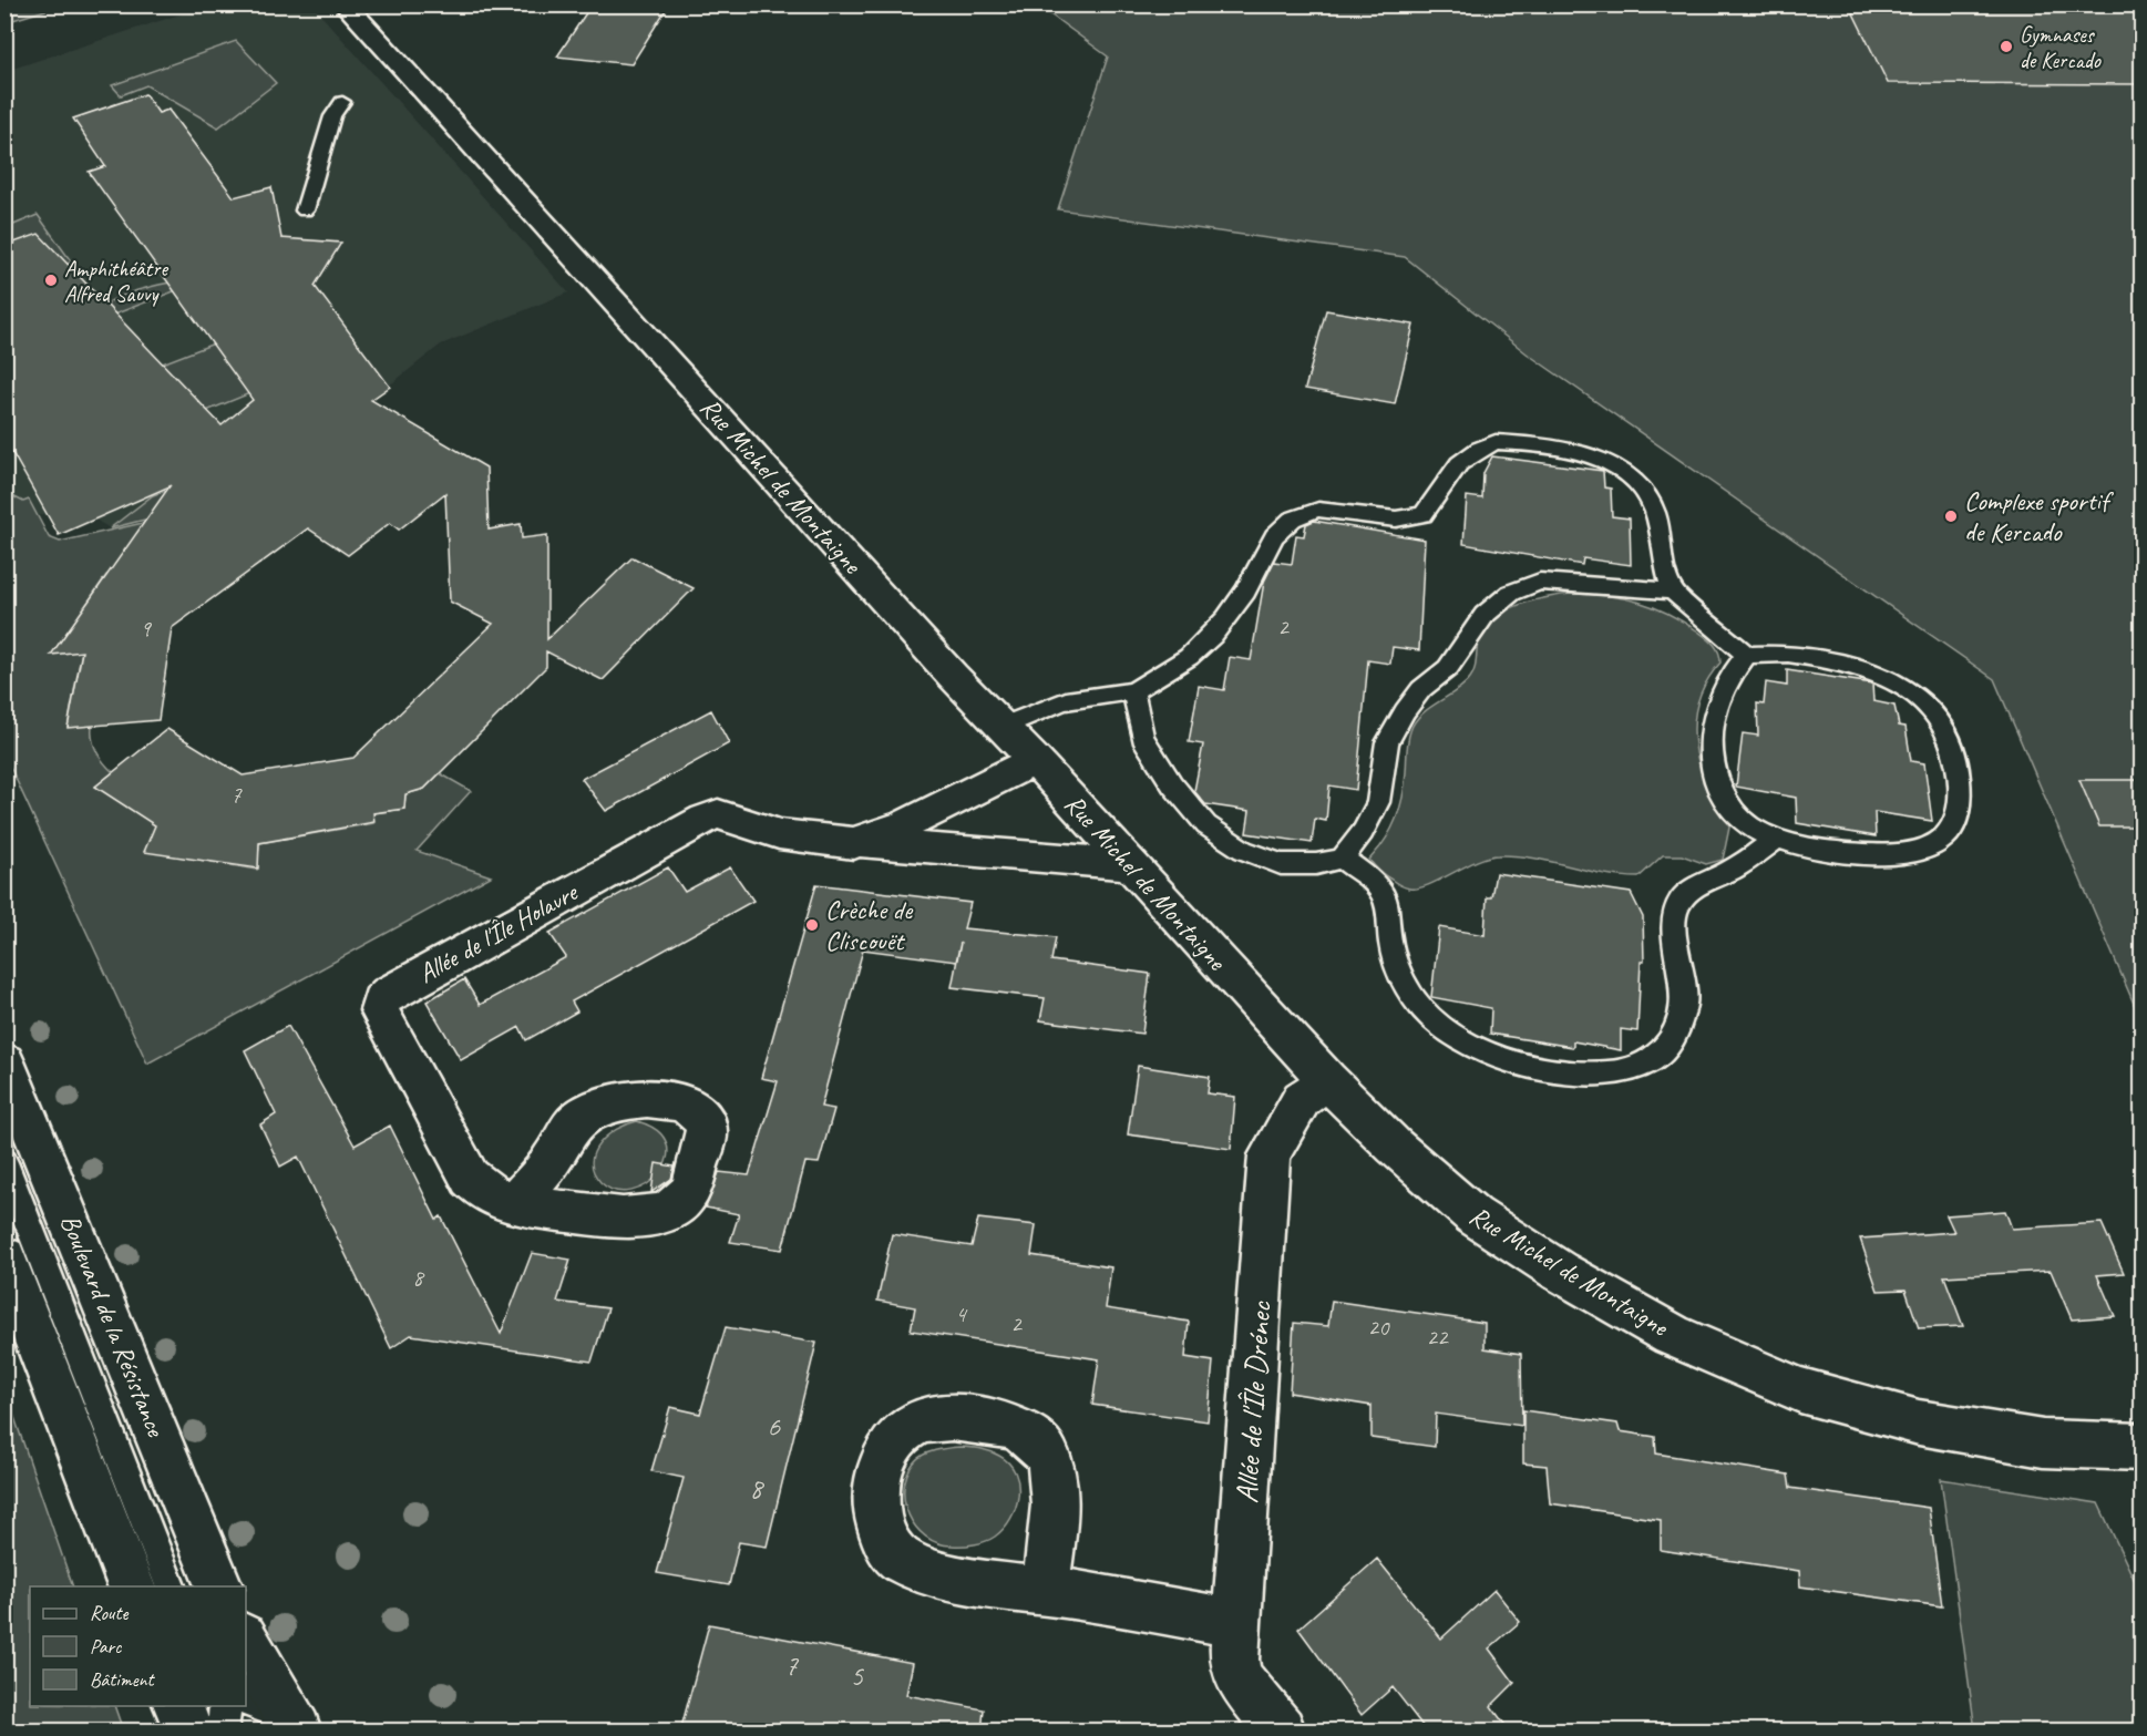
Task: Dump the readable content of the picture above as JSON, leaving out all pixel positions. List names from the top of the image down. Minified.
{"streets":{"street":["Rue Michel de Montaigne","Allée de l'Île Holavre","Boulevard de la Résistance","Allée de l'Île Drénec"]},"crossings":[["Rue Michel de Montaigne","Allée de l'Île Holavre"],["Rue Michel de Montaigne","Allée de l'Île Drénec"]],"places":["Gymnases de Kercado","Amphithéâtre Alfred Sauvy","Complexe sportif de Kercado","Crèche de Cliscouët"],"house_numbers":["2","9","7","8","4","2","20","22","6","8","7","5"],"legend":["Route","Parc","Bâtiment"]}
